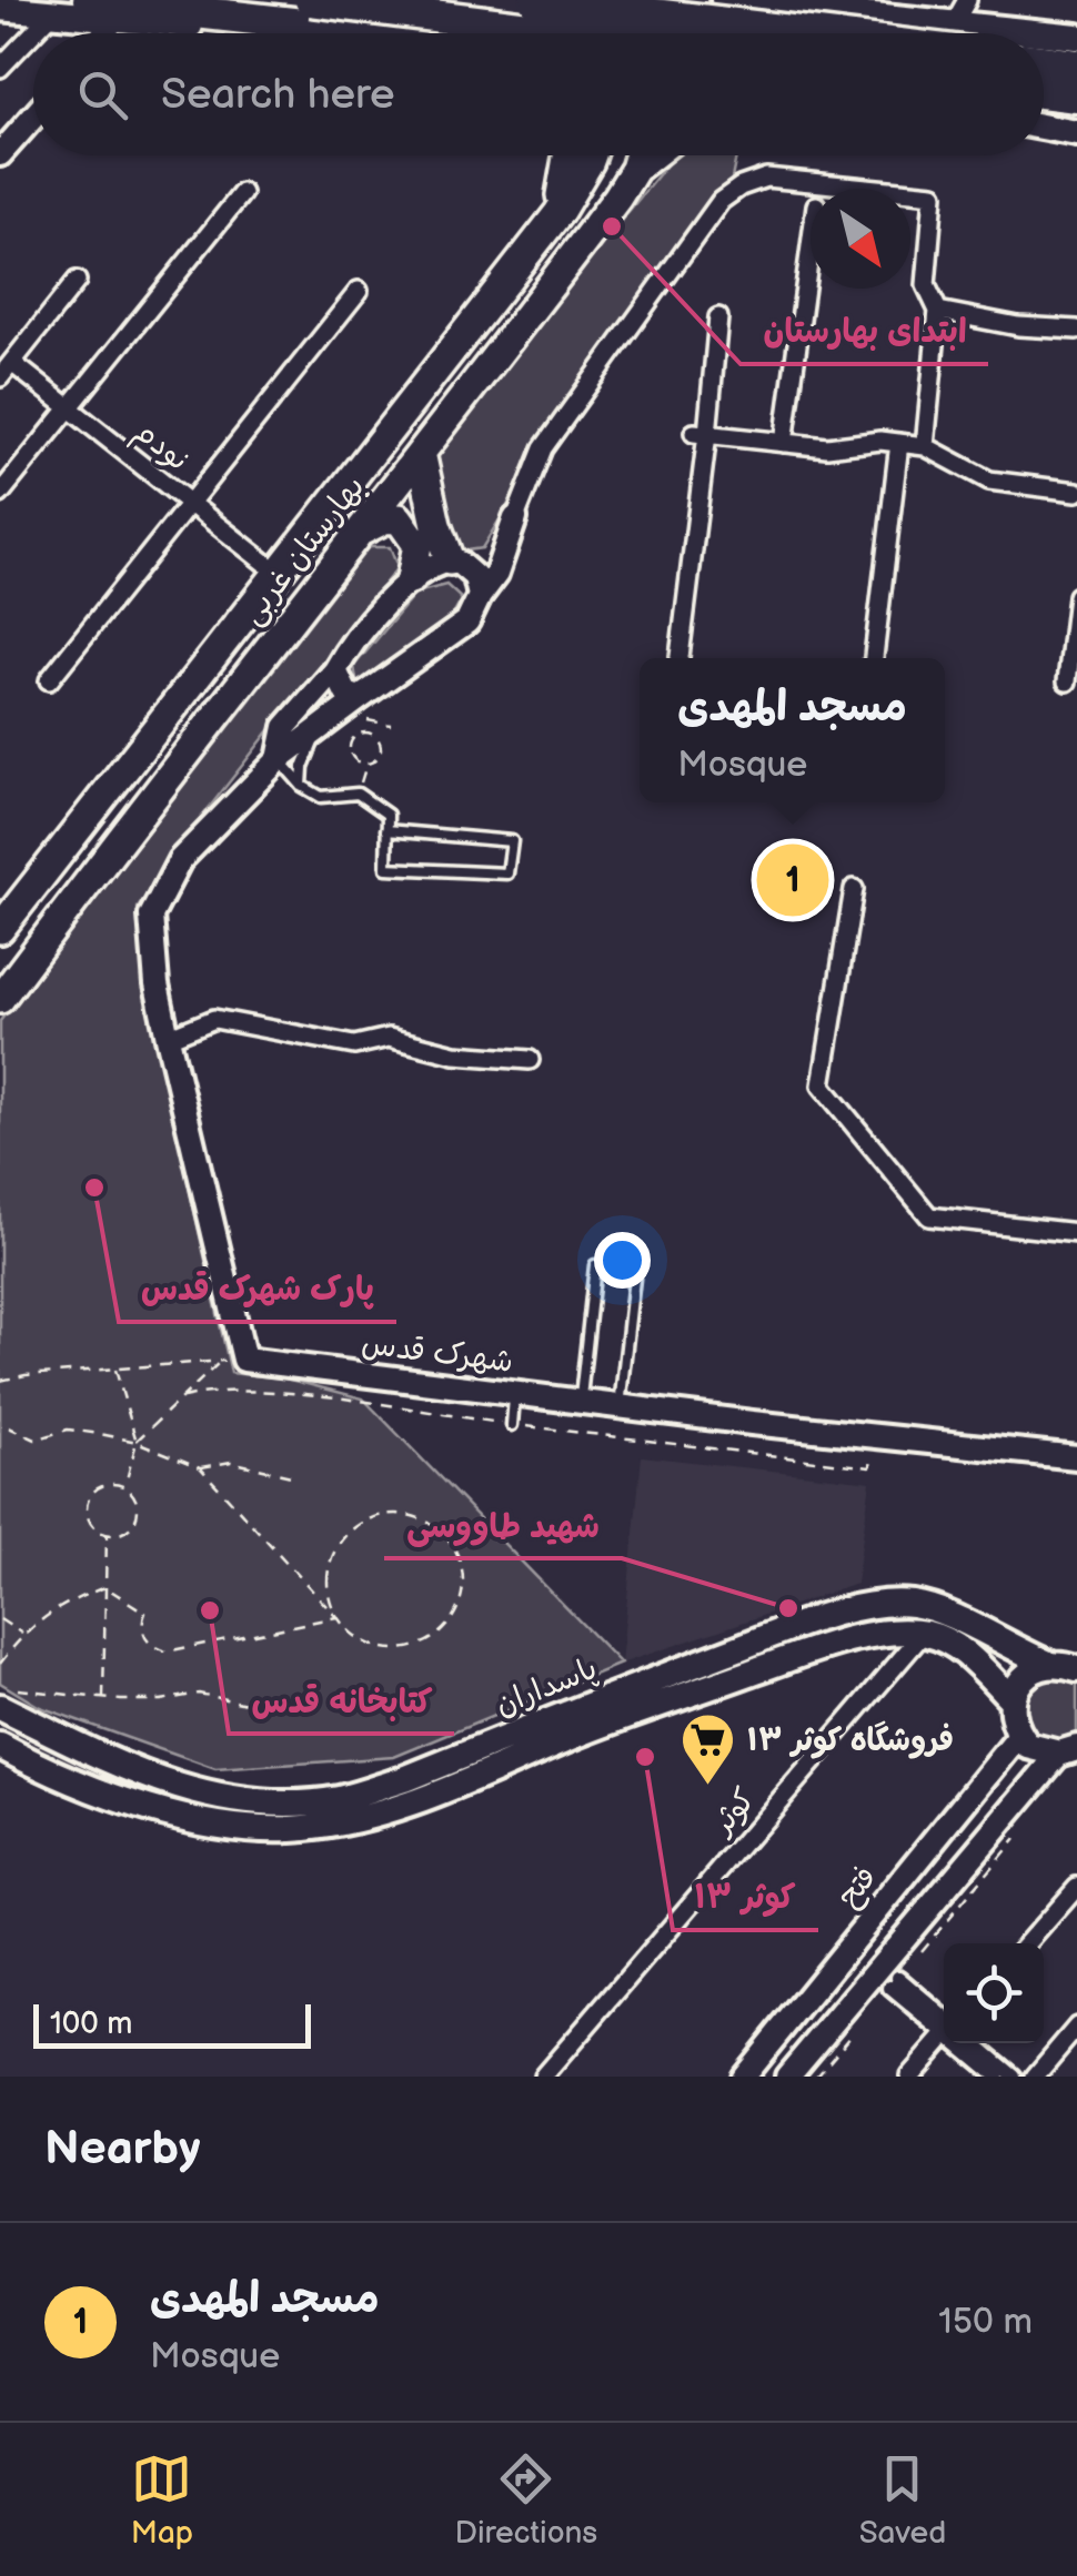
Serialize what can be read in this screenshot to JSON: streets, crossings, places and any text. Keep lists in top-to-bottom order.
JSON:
{
  "streets": {
    "main road": ["بهارستان غربی", "پاسداران"],
    "street": [
      "نودم",
      "شهرک قدس",
      "کوثر",
      "فتح"
    ]
  },
  "crossings": [
    ["نودم", "بهارستان غربی"],
    ["پاسداران", "کوثر"]
  ],
  "places": {
    "other": [
      "ابتدای بهارستان",
      "پارک شهرک قدس",
      "شهید طاووسی",
      "کتابخانه قدس",
      "کوثر ۱۳"
    ],
    "supermarket": ["فروشگاه کوثر ۱۳"]
  },
  "scale_bar": "100 m",
  "north": "bottom right",
  "page": {
    "search": "Search here",
    "popup": ["مسجد المهدی", "Mosque"],
    "pins": "1",
    "scale": "100 m",
    "heading": "Nearby",
    "list": [
      {
        "mark": "1",
        "name": "مسجد المهدی",
        "note": "Mosque",
        "value": "150 m"
      }
    ],
    "nav": ["Map", "Directions", "Saved"]
  }
}
